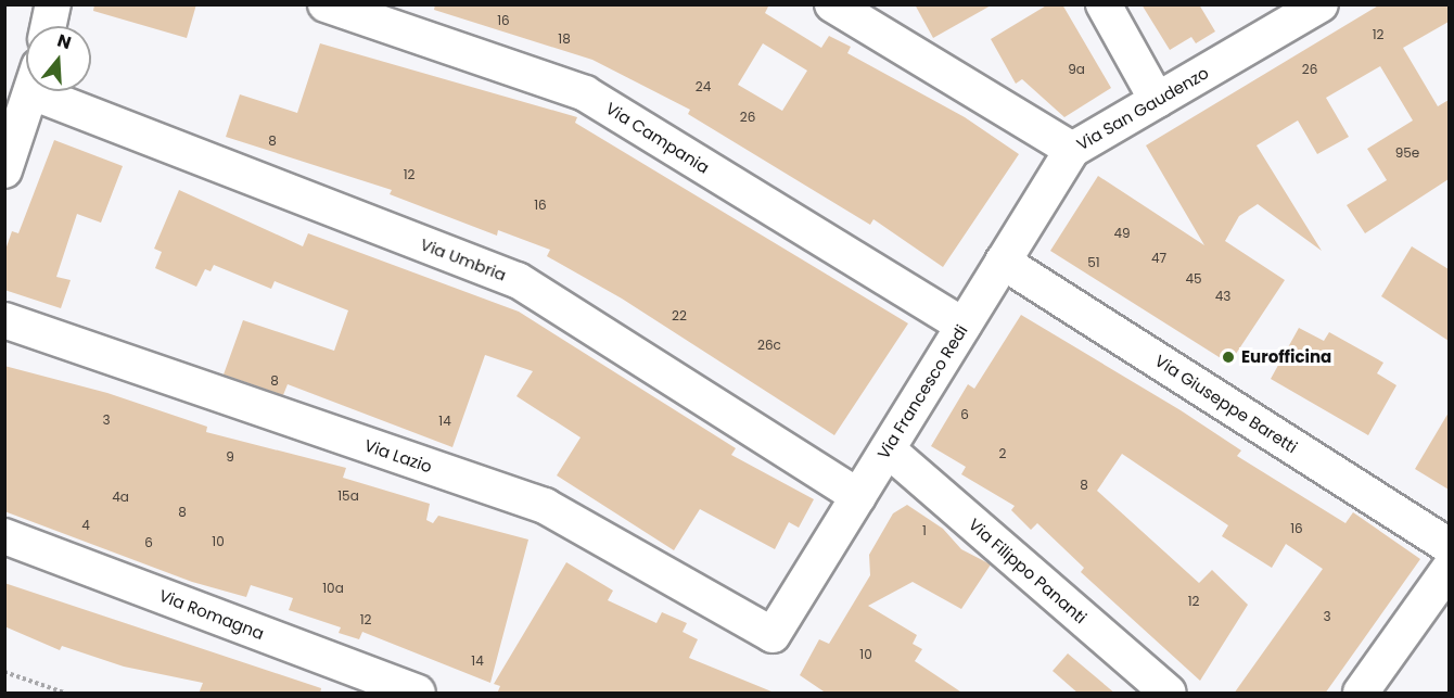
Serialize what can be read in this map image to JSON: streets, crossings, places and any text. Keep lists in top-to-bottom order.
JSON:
{
  "streets": {
    "street": [
      "Via San Gaudenzo",
      "Via Campania",
      "Via Umbria",
      "Via Francesco Redi",
      "Via Giuseppe Baretti",
      "Via Lazio",
      "Via Filippo Pananti",
      "Via Romagna"
    ]
  },
  "crossings": [
    ["Via San Gaudenzo", "Via Francesco Redi"],
    ["Via Campania", "Via Francesco Redi"],
    ["Via Umbria", "Via Francesco Redi"],
    ["Via Francesco Redi", "Via Giuseppe Baretti"],
    ["Via Francesco Redi", "Via Lazio"],
    ["Via Francesco Redi", "Via Filippo Pananti"]
  ],
  "places": ["Eurofficina"],
  "house_numbers": [
    "16",
    "12",
    "18",
    "9a",
    "26",
    "24",
    "26",
    "8",
    "95e",
    "12",
    "16",
    "49",
    "47",
    "51",
    "45",
    "43",
    "22",
    "26c",
    "8",
    "6",
    "3",
    "14",
    "2",
    "9",
    "8",
    "15a",
    "4a",
    "8",
    "4",
    "16",
    "1",
    "10",
    "6",
    "10a",
    "12",
    "3",
    "12",
    "10",
    "14"
  ],
  "north": "top"
}
